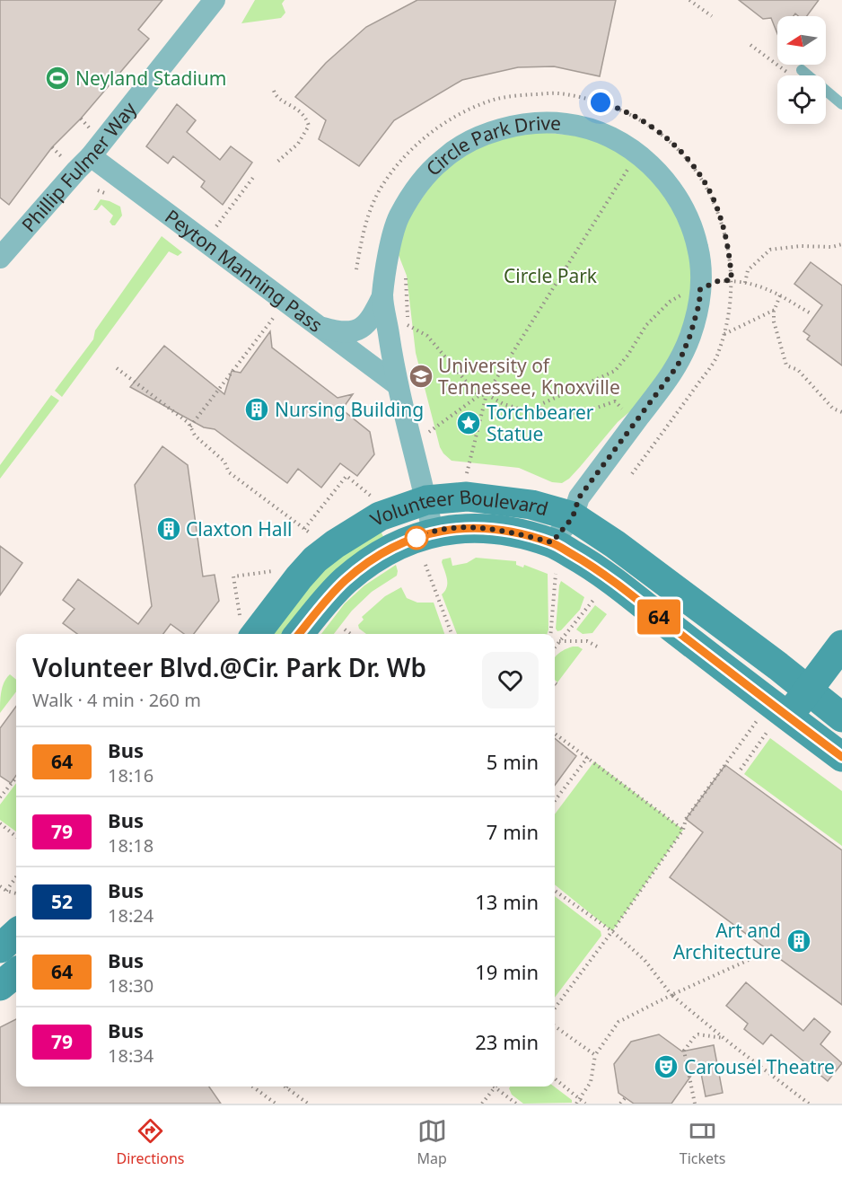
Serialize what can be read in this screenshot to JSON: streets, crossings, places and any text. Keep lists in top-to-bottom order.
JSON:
{
  "streets": {
    "street": [
      "Circle Park Drive",
      "Phillip Fulmer Way",
      "Peyton Manning Pass",
      "Volunteer Boulevard"
    ]
  },
  "crossings": [
    ["Circle Park Drive", "Peyton Manning Pass"],
    ["Circle Park Drive", "Volunteer Boulevard"],
    ["Phillip Fulmer Way", "Peyton Manning Pass"]
  ],
  "parks": ["Circle Park"],
  "places": {
    "sports": ["Neyland Stadium"],
    "school or university": ["University of Tennessee, Knoxville"],
    "building": ["Nursing Building", "Claxton Hall", "Art and Architecture"],
    "place": ["Torchbearer Statue"],
    "theatre": ["Carousel Theatre"]
  },
  "lines": ["bus line 64"],
  "north": "left",
  "page": {
    "on_map": "64",
    "heading": ["Volunteer Blvd.@Cir. Park Dr. Wb", "Walk · 4 min · 260 m"],
    "list": [
      {
        "mark": "64",
        "name": "Bus",
        "note": "18:16",
        "value": "5 min"
      },
      {
        "mark": "79",
        "name": "Bus",
        "note": "18:18",
        "value": "7 min"
      },
      {
        "mark": "52",
        "name": "Bus",
        "note": "18:24",
        "value": "13 min"
      },
      {
        "mark": "64",
        "name": "Bus",
        "note": "18:30",
        "value": "19 min"
      },
      {
        "mark": "79",
        "name": "Bus",
        "note": "18:34",
        "value": "23 min"
      }
    ],
    "tabs": ["Directions", "Map", "Tickets"]
  }
}
